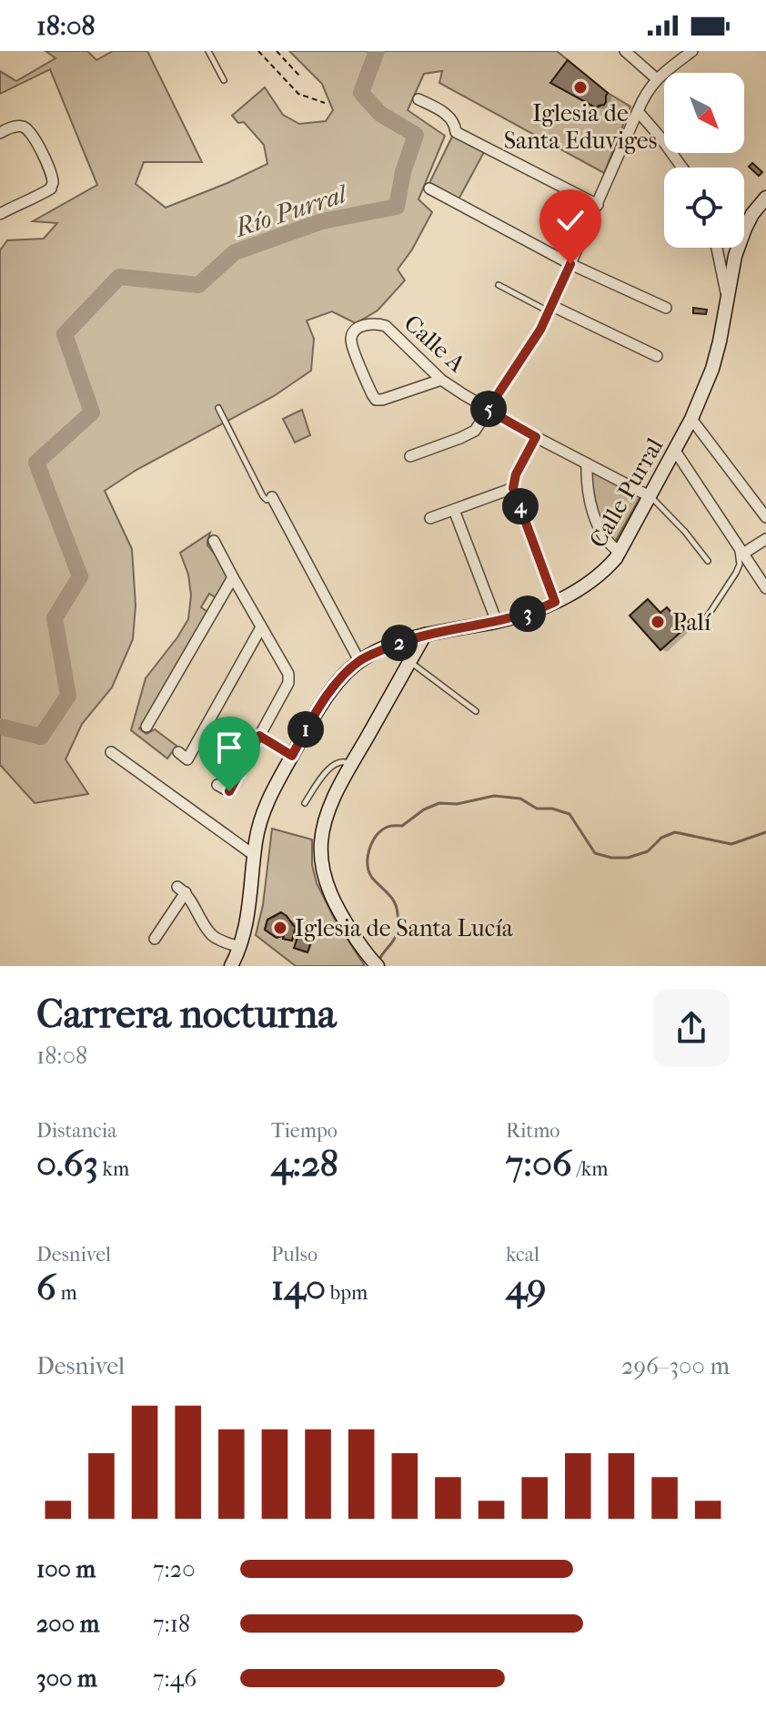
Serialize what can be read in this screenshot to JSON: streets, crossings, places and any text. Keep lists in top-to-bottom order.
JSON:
{
  "streets": {
    "street": ["Calle A", "Calle Purral"]
  },
  "crossings": [
    ["Calle A", "Calle Purral"]
  ],
  "water": ["Río Purral"],
  "places": ["Iglesia de Santa Eduviges", "Palí", "Iglesia de Santa Lucía"],
  "north": "bottom right",
  "page": {
    "status": "18:08",
    "pins": [
      "5",
      "4",
      "3",
      "2",
      "1"
    ],
    "heading": ["Carrera nocturna", "18:08"],
    "stats": [
      ["Distancia", "0.63 km"],
      ["Tiempo", "4:28"],
      ["Ritmo", "7:06 /km"],
      ["Desnivel", "6 m"],
      ["Pulso", "140 bpm"],
      ["kcal", "49"]
    ],
    "chart": ["Desnivel", "296–300 m"],
    "list": [
      {
        "name": "100 m",
        "note": "7:20"
      },
      {
        "name": "200 m",
        "note": "7:18"
      },
      {
        "name": "300 m",
        "note": "7:46"
      }
    ]
  }
}
